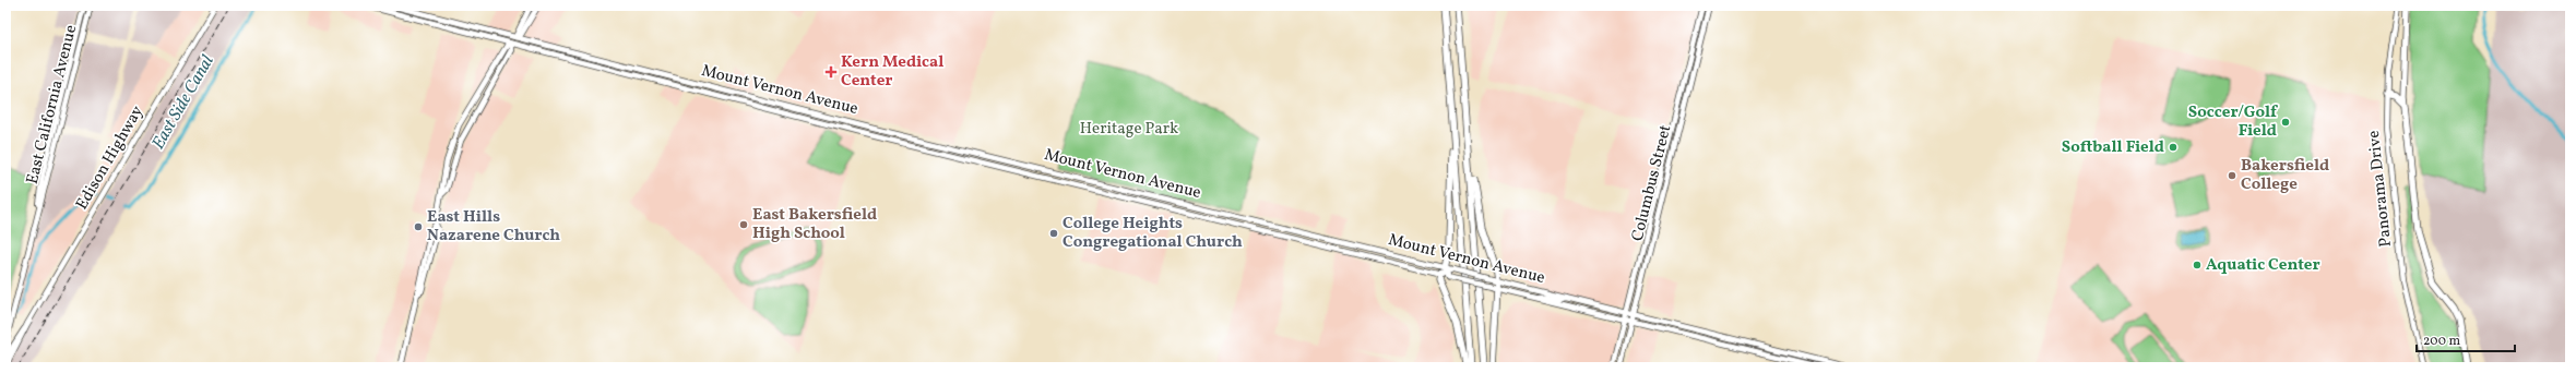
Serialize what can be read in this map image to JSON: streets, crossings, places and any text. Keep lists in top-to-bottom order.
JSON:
{
  "streets": {
    "main road": [
      "Mount Vernon Avenue",
      "East California Avenue",
      "Edison Highway",
      "Columbus Street",
      "Panorama Drive"
    ]
  },
  "crossings": [
    ["Mount Vernon Avenue", "Columbus Street"]
  ],
  "water": ["East Side Canal"],
  "parks": ["Heritage Park"],
  "places": {
    "health": ["Kern Medical Center"],
    "other": [
      "Soccer/Golf Field",
      "Softball Field",
      "Bakersfield College",
      "East Bakersfield High School",
      "East Hills Nazarene Church",
      "College Heights Congregational Church",
      "Aquatic Center"
    ]
  },
  "scale_bar": "200 m"
}
